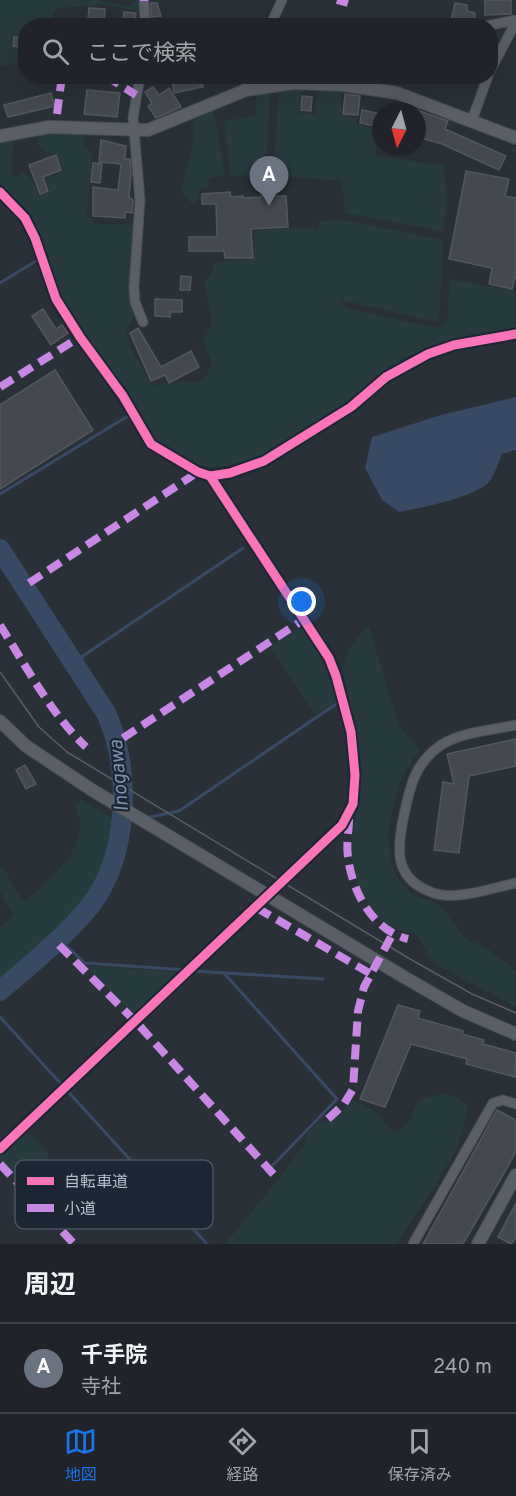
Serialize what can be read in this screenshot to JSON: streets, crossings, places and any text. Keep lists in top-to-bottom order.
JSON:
{
  "water": ["Inogawa"],
  "legend": ["自転車道", "小道"],
  "north": "bottom",
  "page": {
    "search": "ここで検索",
    "pins": "A",
    "heading": "周辺",
    "list": [
      {
        "mark": "A",
        "name": "千手院",
        "note": "寺社",
        "value": "240 m"
      }
    ],
    "nav": ["地図", "経路", "保存済み"]
  }
}
